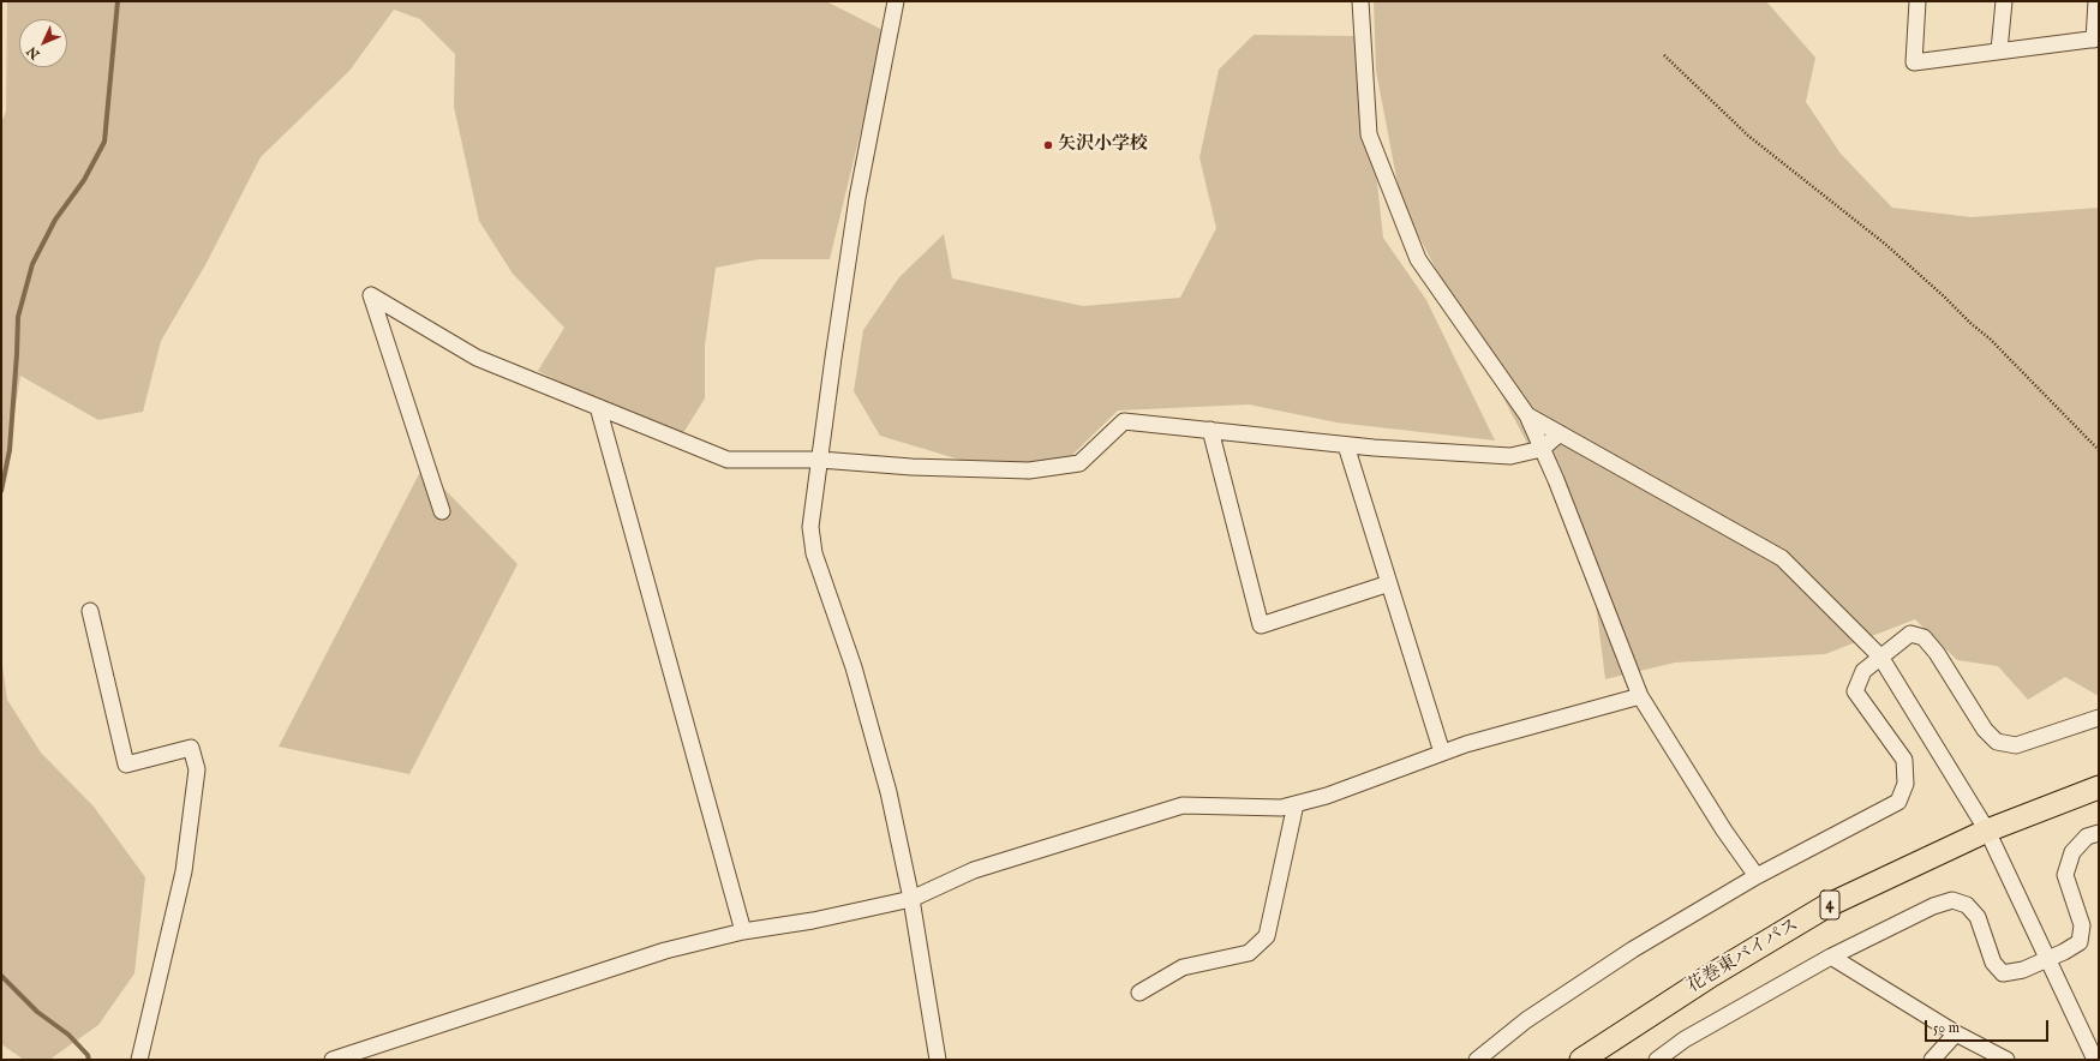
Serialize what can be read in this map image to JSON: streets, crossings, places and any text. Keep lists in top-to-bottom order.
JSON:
{
  "streets": {
    "highway": ["4", "花巻東バイパス"]
  },
  "places": ["矢沢小学校"],
  "scale_bar": "50 m",
  "north": "bottom left"
}
